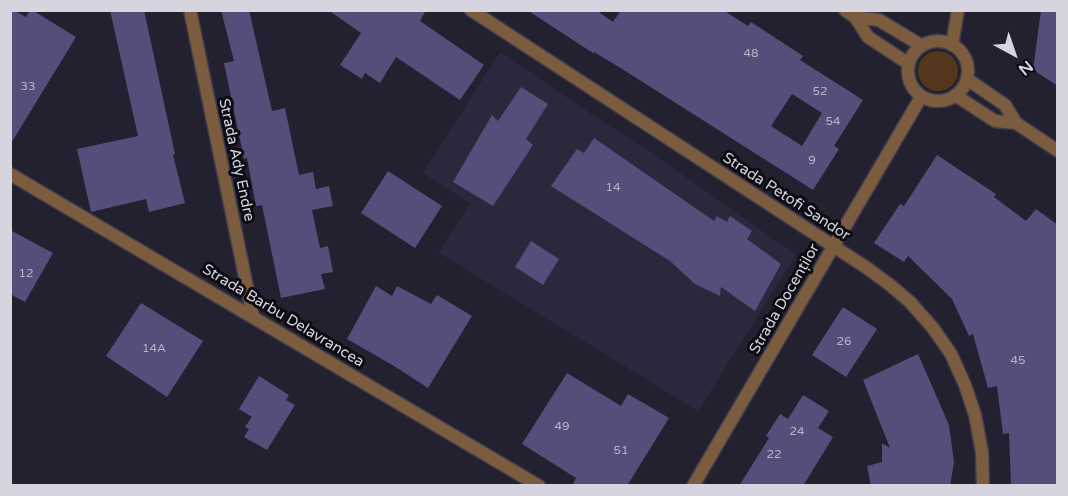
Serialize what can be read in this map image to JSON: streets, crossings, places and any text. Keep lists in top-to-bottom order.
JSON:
{
  "streets": {
    "street": [
      "Strada Ady Endre",
      "Strada Petofi Sandor",
      "Strada Docenților",
      "Strada Barbu Delavrancea"
    ]
  },
  "crossings": [
    ["Strada Ady Endre", "Strada Barbu Delavrancea"],
    ["Strada Petofi Sandor", "Strada Docenților"]
  ],
  "house_numbers": [
    "48",
    "33",
    "52",
    "54",
    "9",
    "14",
    "12",
    "26",
    "14A",
    "45",
    "49",
    "24",
    "51",
    "22"
  ],
  "north": "bottom right"
}
